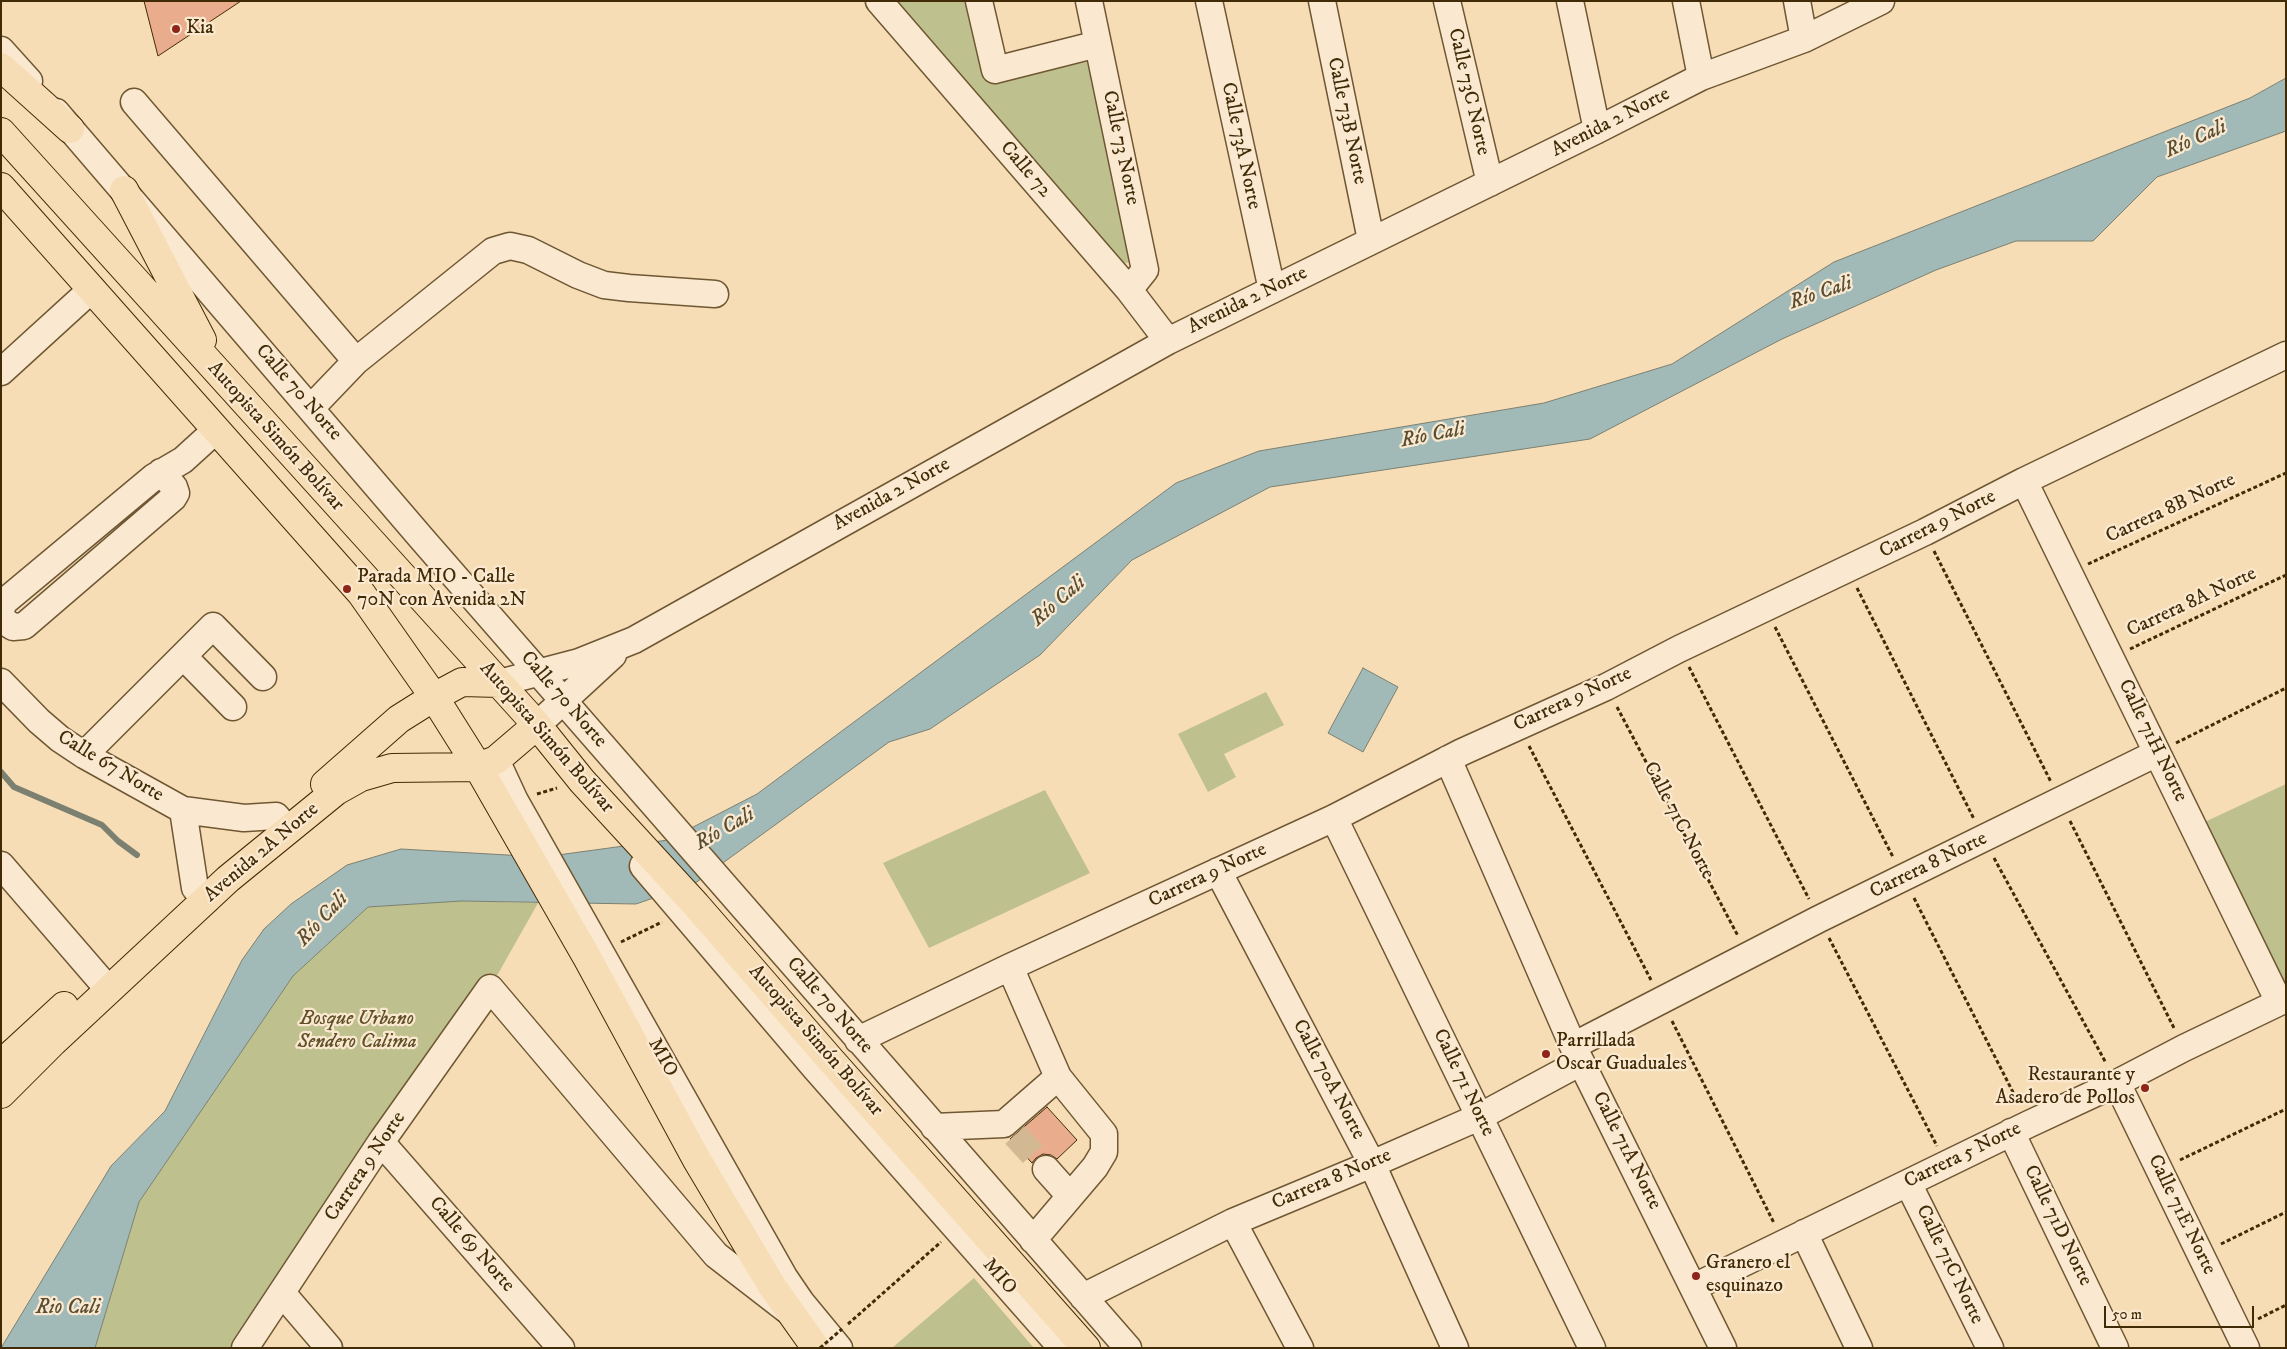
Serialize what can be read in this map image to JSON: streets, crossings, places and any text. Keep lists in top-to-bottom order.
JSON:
{
  "streets": {
    "main road": ["Autopista Simón Bolívar", "Avenida 2A Norte"],
    "street": [
      "Calle 73C Norte",
      "Calle 73B Norte",
      "Avenida 2 Norte",
      "Calle 73A Norte",
      "Calle 73 Norte",
      "Calle 72",
      "Calle 70 Norte",
      "Carrera 9 Norte",
      "Calle 71H Norte",
      "Calle 67 Norte",
      "Calle 71C Norte",
      "Carrera 8 Norte",
      "MIO",
      "Calle 70A Norte",
      "Calle 71 Norte",
      "Calle 71A Norte",
      "Carrera 5 Norte",
      "Calle 71E Norte",
      "Calle 71D Norte",
      "Calle 69 Norte"
    ],
    "path": ["Carrera 8B Norte", "Carrera 8A Norte"]
  },
  "crossings": [
    ["Calle 73C Norte", "Avenida 2 Norte"],
    ["Calle 73B Norte", "Avenida 2 Norte"],
    ["Avenida 2 Norte", "Calle 73A Norte"],
    ["Avenida 2 Norte", "Calle 72"],
    ["Avenida 2 Norte", "Calle 70 Norte"],
    ["Avenida 2 Norte", "Avenida 2A Norte"],
    ["Calle 73 Norte", "Calle 72"],
    ["Calle 70 Norte", "Carrera 9 Norte"],
    ["Calle 70 Norte", "Avenida 2A Norte"],
    ["Calle 70 Norte", "Carrera 8 Norte"],
    ["Autopista Simón Bolívar", "Carrera 9 Norte"],
    ["Autopista Simón Bolívar", "Avenida 2A Norte"],
    ["Autopista Simón Bolívar", "MIO"],
    ["Carrera 8B Norte", "Calle 71H Norte"],
    ["Carrera 9 Norte", "Calle 71H Norte"],
    ["Carrera 9 Norte", "Calle 71C Norte"],
    ["Carrera 9 Norte", "Calle 70A Norte"],
    ["Carrera 9 Norte", "Calle 71 Norte"],
    ["Carrera 9 Norte", "Calle 71A Norte"],
    ["Carrera 9 Norte", "Calle 69 Norte"],
    ["Carrera 8A Norte", "Calle 71H Norte"],
    ["Calle 71H Norte", "Carrera 8 Norte"],
    ["Calle 71H Norte", "Carrera 5 Norte"],
    ["Calle 67 Norte", "Avenida 2A Norte"],
    ["Calle 71C Norte", "Carrera 8 Norte"],
    ["Calle 71C Norte", "Carrera 5 Norte"],
    ["Carrera 8 Norte", "Calle 70A Norte"],
    ["Carrera 8 Norte", "Calle 71 Norte"],
    ["Carrera 8 Norte", "Calle 71A Norte"],
    ["Calle 71A Norte", "Carrera 5 Norte"],
    ["Carrera 5 Norte", "Calle 71E Norte"],
    ["Carrera 5 Norte", "Calle 71D Norte"]
  ],
  "water": ["Río Cali", "Rio Cali"],
  "parks": ["Bosque Urbano Sendero Calima"],
  "places": [
    "Kia",
    "Parada MIO - Calle 70N con Avenida 2N",
    "Parrillada Oscar Guaduales",
    "Restaurante y Asadero de Pollos",
    "Granero el esquinazo"
  ],
  "scale_bar": "50 m"
}
